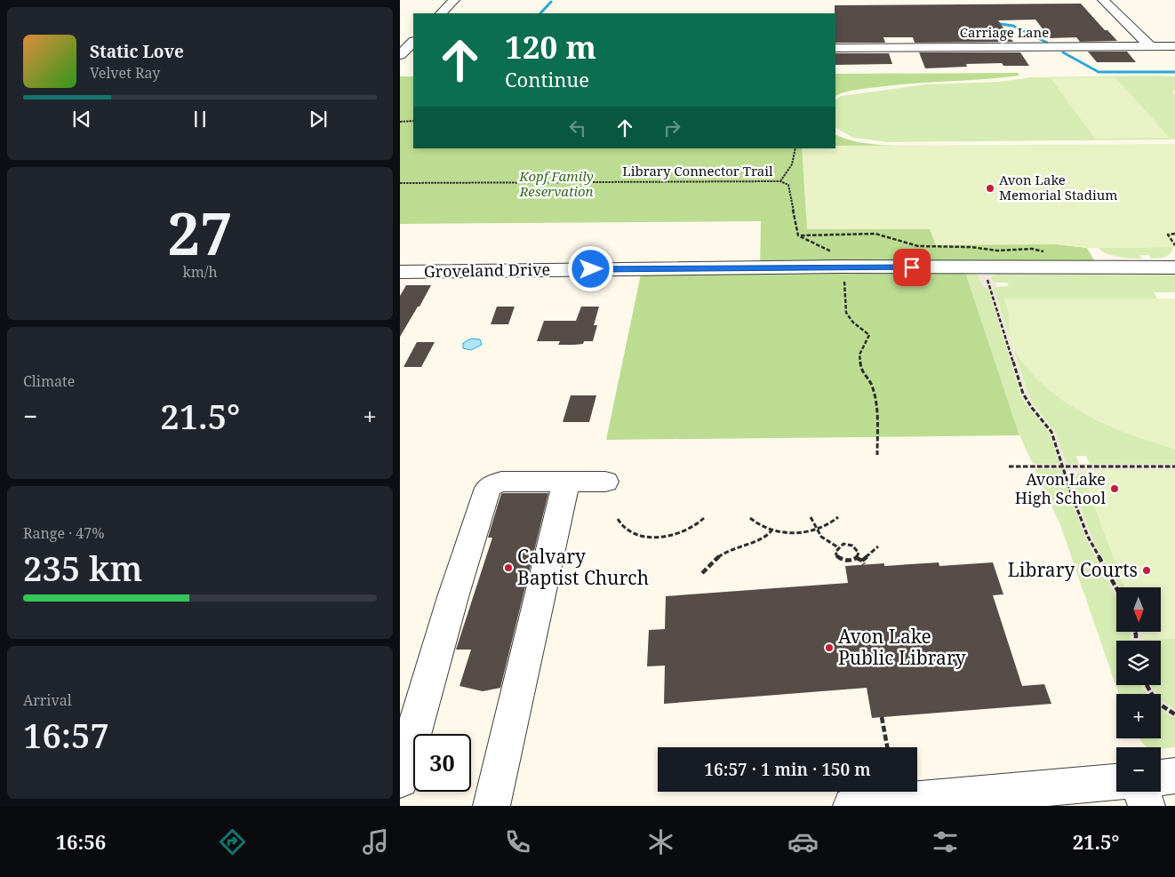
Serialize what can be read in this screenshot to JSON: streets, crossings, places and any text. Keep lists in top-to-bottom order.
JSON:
{
  "streets": {
    "street": ["Carriage Lane", "Groveland Drive"],
    "path": ["Library Connector Trail"]
  },
  "parks": ["Kopf Family Reservation"],
  "places": [
    "Avon Lake Memorial Stadium",
    "Avon Lake High School",
    "Calvary Baptist Church",
    "Library Courts",
    "Avon Lake Public Library"
  ],
  "north": "bottom",
  "page": {
    "turn": ["120 m", "Continue"],
    "song": ["Static Love", "Velvet Ray"],
    "tile": [
      ["27", "km/h"],
      "Climate",
      ["Range · 47%", "235 km"],
      ["Arrival", "16:57"]
    ],
    "heat": ["−", "21.5°", "+"],
    "map_buttons": ["+", "−"],
    "limit": "30",
    "trip": "16:57 · 1 min · 150 m",
    "tabs": ["16:56", "21.5°"]
  }
}
